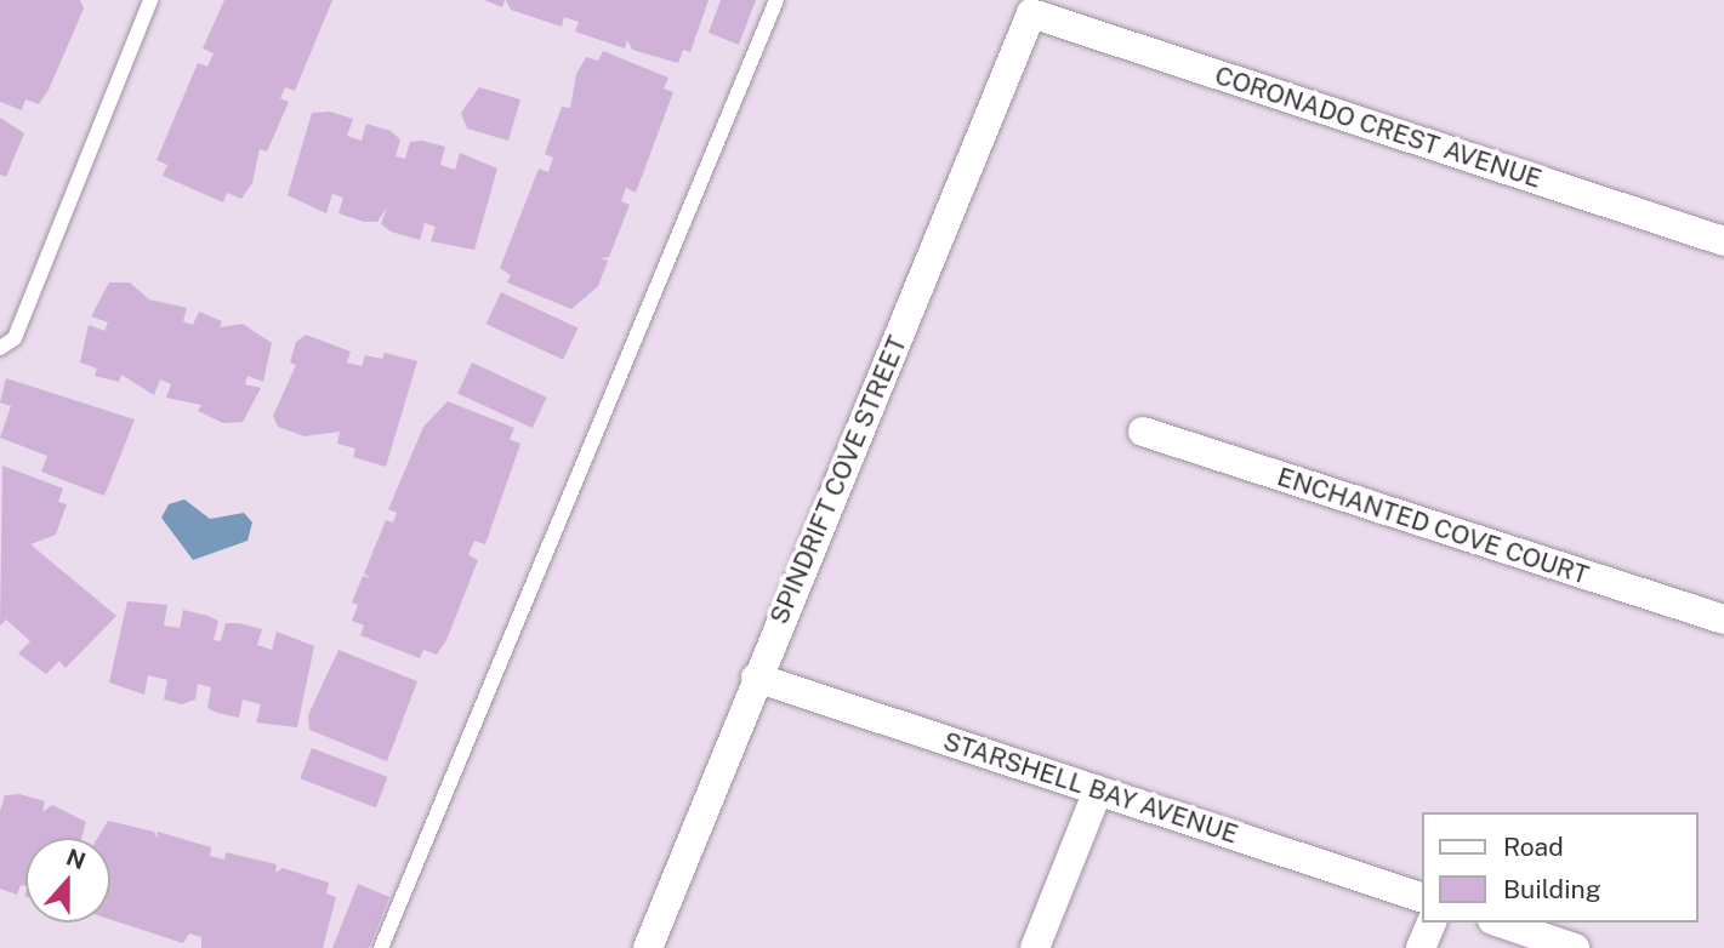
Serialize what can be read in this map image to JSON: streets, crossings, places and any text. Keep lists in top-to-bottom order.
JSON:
{
  "streets": {
    "street": [
      "CORONADO CREST AVENUE",
      "SPINDRIFT COVE STREET",
      "ENCHANTED COVE COURT",
      "STARSHELL BAY AVENUE"
    ]
  },
  "crossings": [
    ["CORONADO CREST AVENUE", "SPINDRIFT COVE STREET"],
    ["SPINDRIFT COVE STREET", "STARSHELL BAY AVENUE"]
  ],
  "legend": ["Road", "Building"],
  "north": "top"
}
